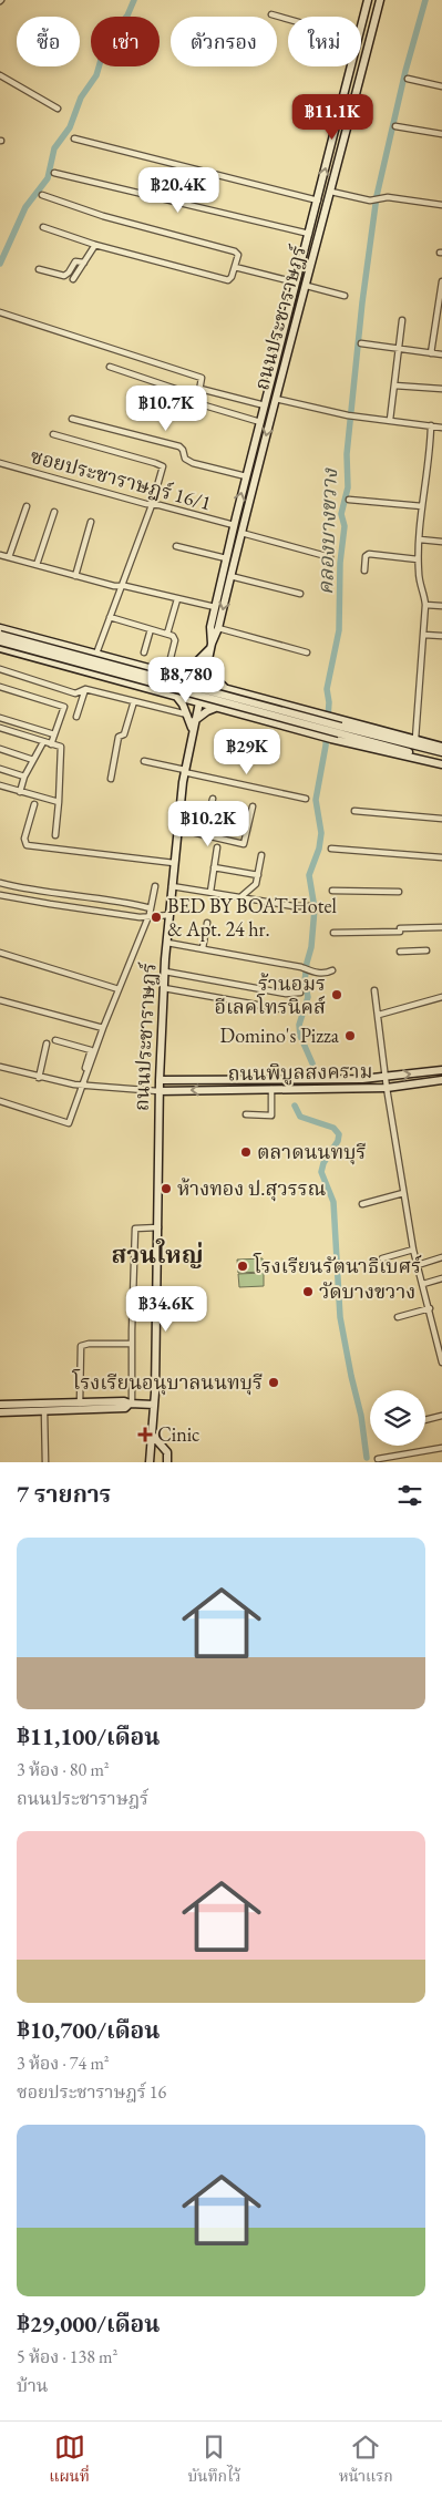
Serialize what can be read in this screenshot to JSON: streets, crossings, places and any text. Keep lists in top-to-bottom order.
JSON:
{
  "streets": {
    "main road": ["ถนนประชาราษฎร์", "ถนนพิบูลสงคราม"],
    "street": ["ซอยประชาราษฎร์ 16/1"]
  },
  "crossings": [
    ["ถนนประชาราษฎร์", "ซอยประชาราษฎร์ 16/1"],
    ["ถนนประชาราษฎร์", "ถนนพิบูลสงคราม"]
  ],
  "districts": ["สวนใหญ่"],
  "water": ["คลองบางขวาง"],
  "places": {
    "other": [
      "BED BY BOAT Hotel & Apt. 24 hr.",
      "ร้านอมร อีเลคโทรนิคส์",
      "Domino's Pizza",
      "ตลาดนนทบุรี",
      "ห้างทอง ป.สุวรรณ",
      "โรงเรียนรัตนาธิเบศร์",
      "วัดบางขวาง",
      "โรงเรียนอนุบาลนนทบุรี"
    ],
    "health": ["Cinic"]
  },
  "page": {
    "chip": [
      "ซื้อ",
      "เช่า",
      "ตัวกรอง",
      "ใหม่"
    ],
    "price": [
      "฿11.1K",
      "฿20.4K",
      "฿10.7K",
      "฿8,780",
      "฿29K",
      "฿10.2K",
      "฿34.6K"
    ],
    "heading": "7 รายการ",
    "list": [
      {
        "name": "฿11,100/เดือน",
        "note": "3 ห้อง · 80 m² · ถนนประชาราษฎร์"
      },
      {
        "name": "฿10,700/เดือน",
        "note": "3 ห้อง · 74 m² · ซอยประชาราษฎร์ 16"
      },
      {
        "name": "฿29,000/เดือน",
        "note": "5 ห้อง · 138 m² · บ้าน"
      }
    ],
    "tabs": ["แผนที่", "บันทึกไว้", "หน้าแรก"]
  }
}
